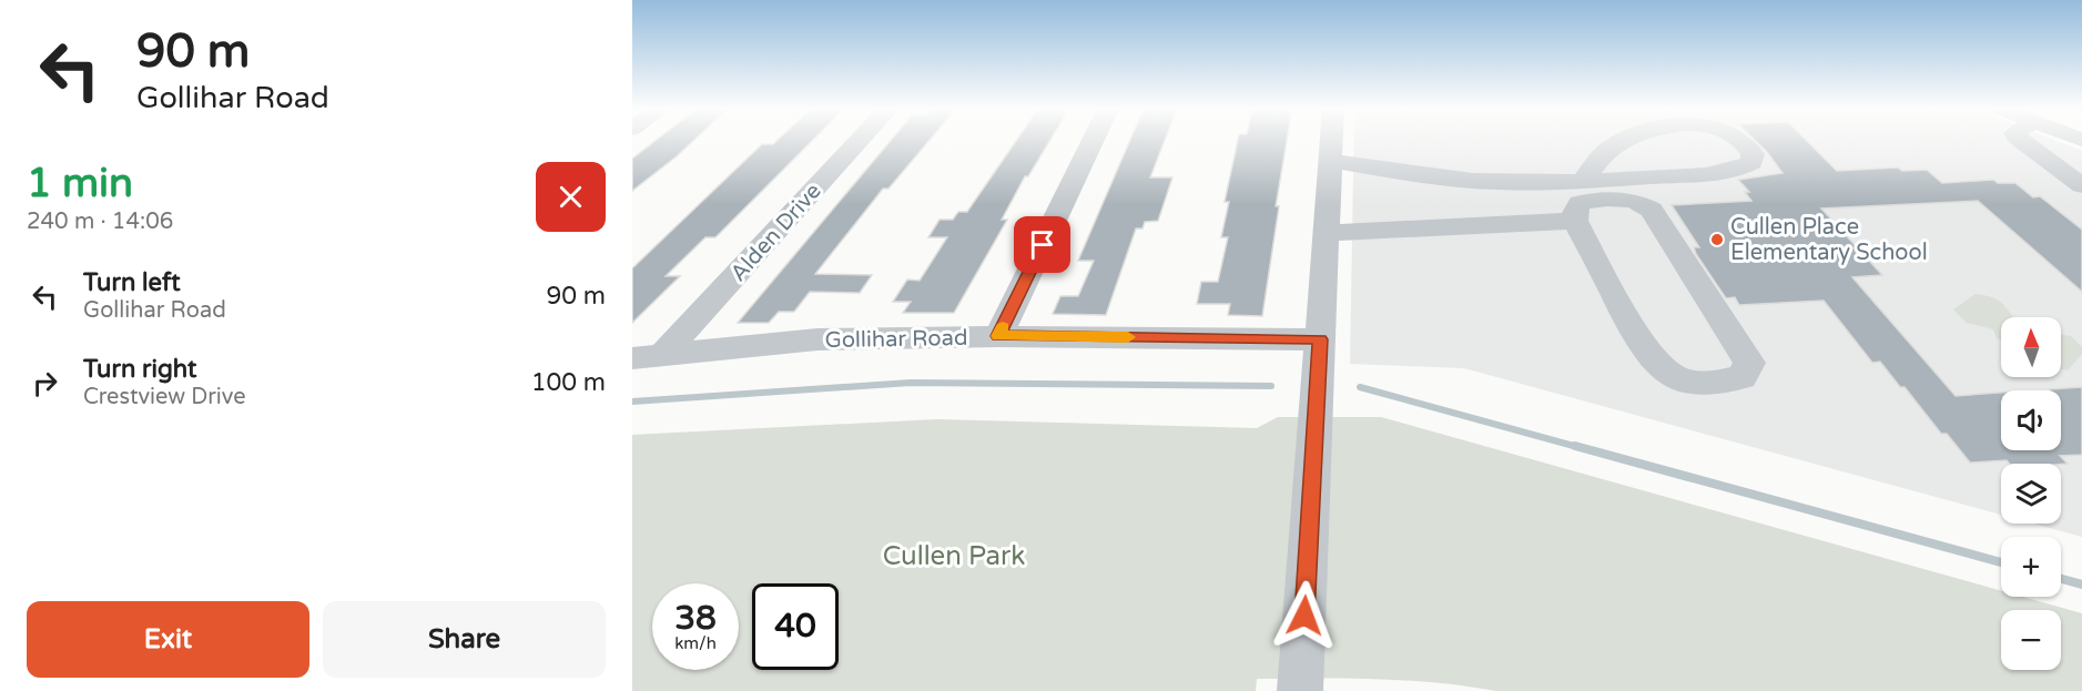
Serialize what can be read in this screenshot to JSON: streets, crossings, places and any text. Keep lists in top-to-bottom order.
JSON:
{
  "streets": {
    "street": ["Alden Drive", "Gollihar Road"]
  },
  "crossings": [
    ["Alden Drive", "Gollihar Road"]
  ],
  "parks": ["Cullen Park"],
  "places": ["Cullen Place Elementary School"],
  "north": "top",
  "page": {
    "turn": ["90 m", "Gollihar Road"],
    "heading": ["1 min", "240 m · 14:06"],
    "list": [
      {
        "name": "Turn left",
        "note": "Gollihar Road",
        "value": "90 m"
      },
      {
        "name": "Turn right",
        "note": "Crestview Drive",
        "value": "100 m"
      }
    ],
    "map_buttons": ["+", "−"],
    "speed": "38 km/h",
    "limit": "40",
    "buttons": ["Exit", "Share"]
  }
}
